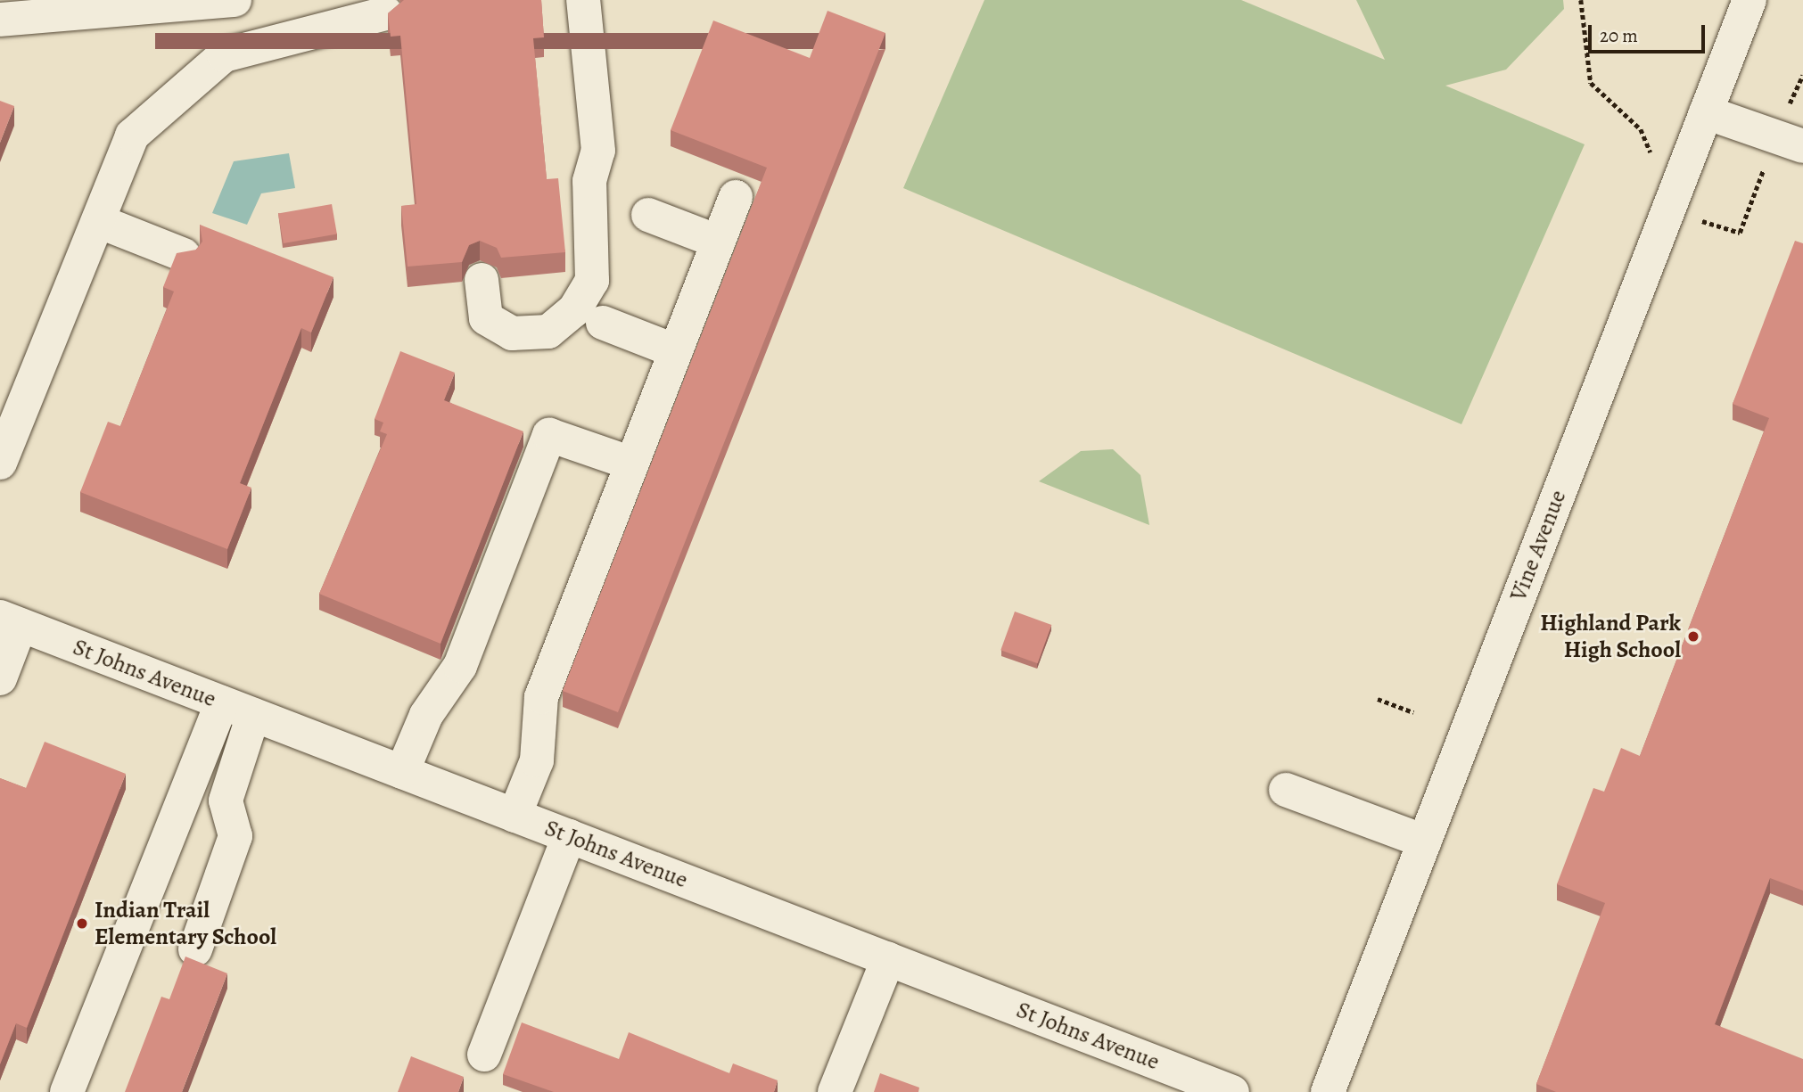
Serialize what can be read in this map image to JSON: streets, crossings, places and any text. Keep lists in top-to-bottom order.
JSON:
{
  "streets": {
    "street": ["Vine Avenue", "St Johns Avenue"]
  },
  "places": ["Highland Park High School", "Indian Trail Elementary School"],
  "scale_bar": "20 m"
}
